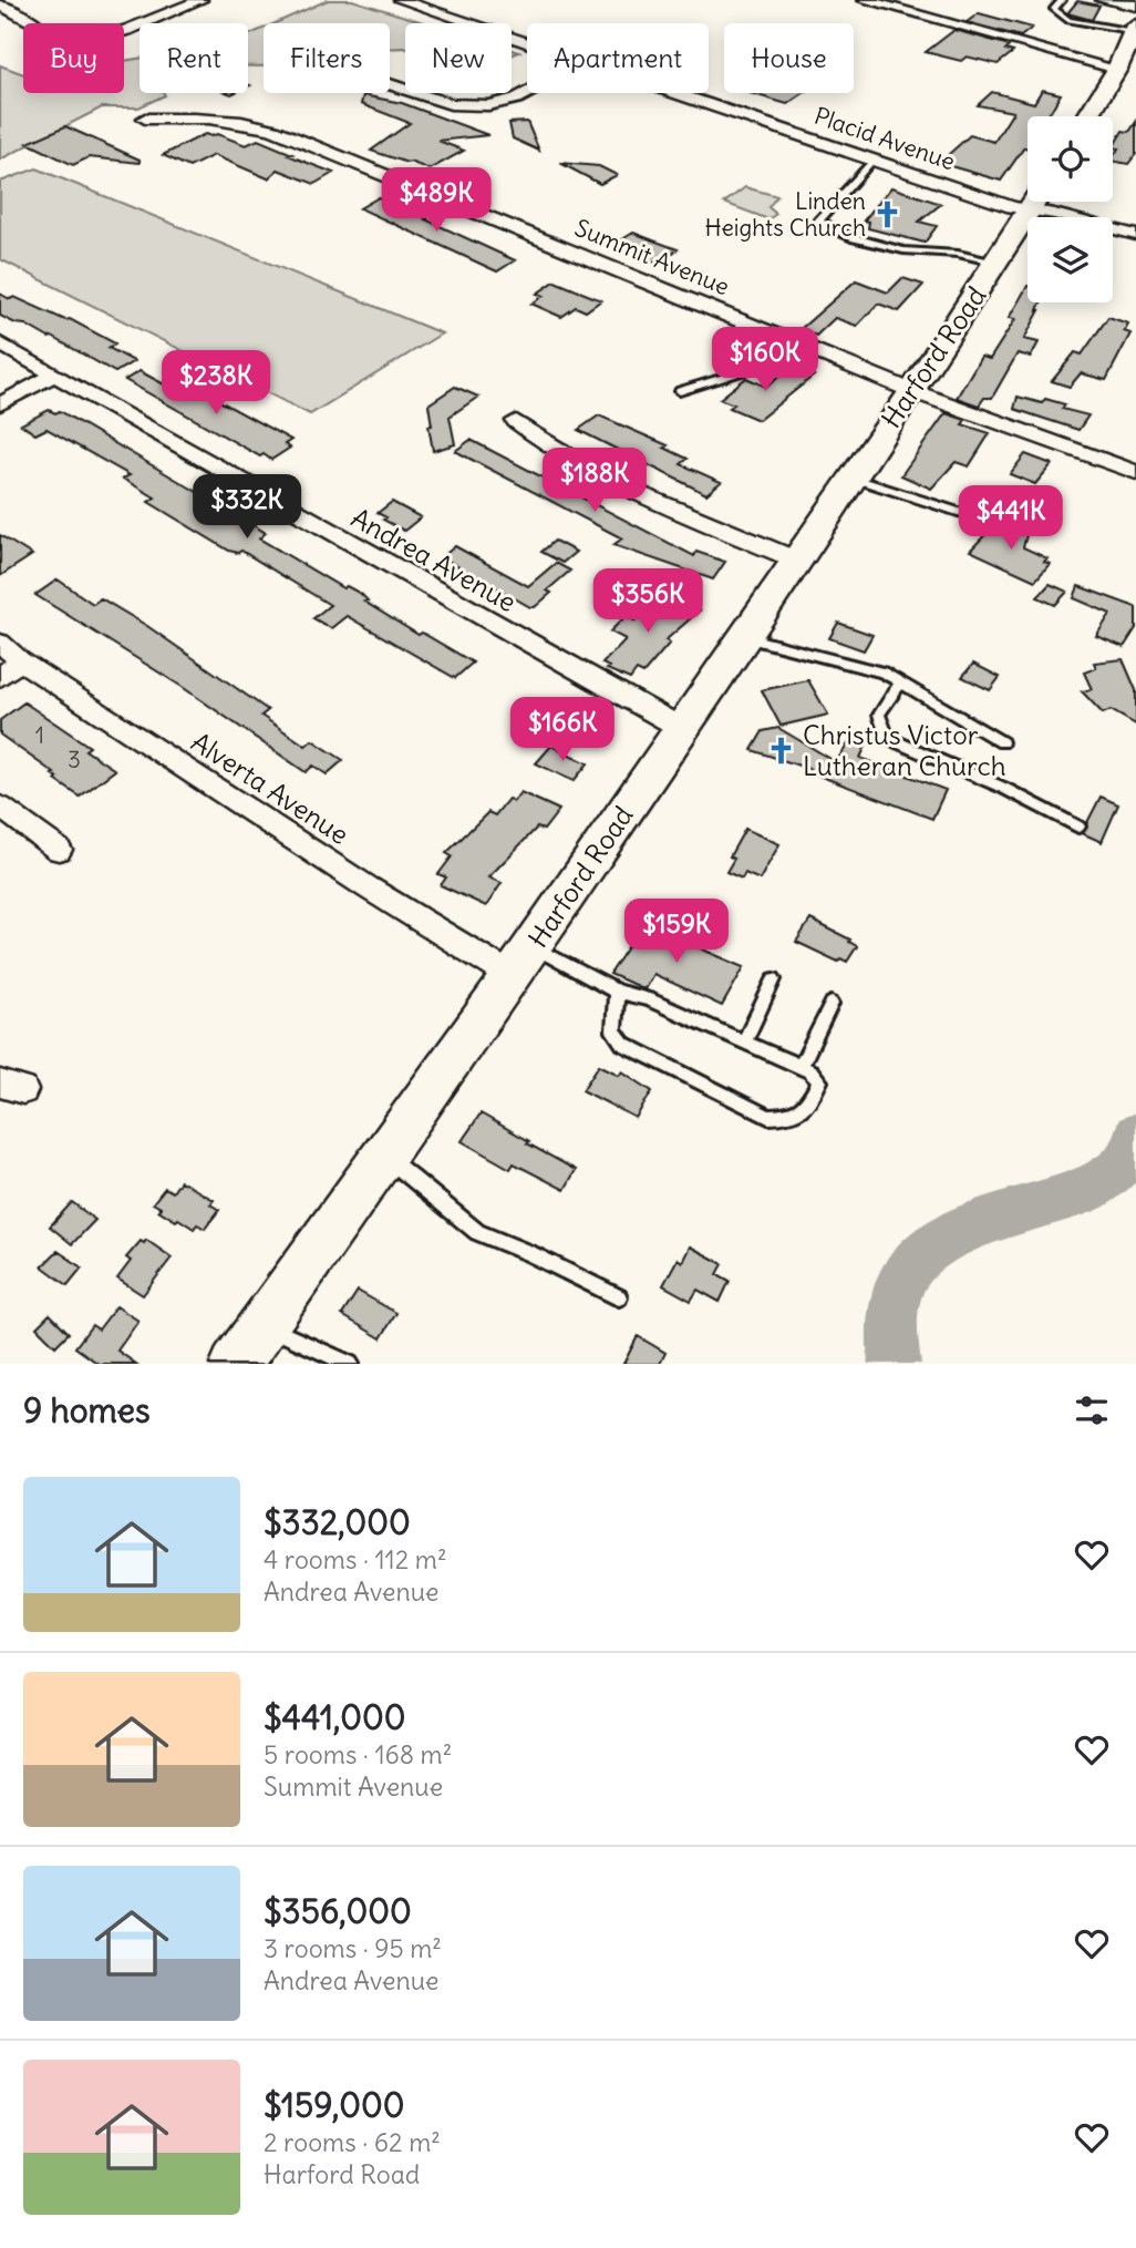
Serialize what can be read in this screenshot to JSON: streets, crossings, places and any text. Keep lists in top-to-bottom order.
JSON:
{
  "streets": {
    "main road": ["Harford Road"],
    "street": [
      "Placid Avenue",
      "Summit Avenue",
      "Andrea Avenue",
      "Alverta Avenue"
    ]
  },
  "crossings": [
    ["Summit Avenue", "Harford Road"],
    ["Harford Road", "Andrea Avenue"],
    ["Harford Road", "Alverta Avenue"]
  ],
  "places": {
    "church": ["Linden Heights Church", "Christus Victor Lutheran Church"]
  },
  "house_numbers": ["1", "3"],
  "page": {
    "chip": [
      "Buy",
      "Rent",
      "Filters",
      "New",
      "Apartment",
      "House"
    ],
    "price": [
      "$489K",
      "$160K",
      "$238K",
      "$188K",
      "$332K",
      "$441K",
      "$356K",
      "$166K",
      "$159K"
    ],
    "heading": "9 homes",
    "list": [
      {
        "name": "$332,000",
        "note": "4 rooms · 112 m² · Andrea Avenue"
      },
      {
        "name": "$441,000",
        "note": "5 rooms · 168 m² · Summit Avenue"
      },
      {
        "name": "$356,000",
        "note": "3 rooms · 95 m² · Andrea Avenue"
      },
      {
        "name": "$159,000",
        "note": "2 rooms · 62 m² · Harford Road"
      }
    ]
  }
}
